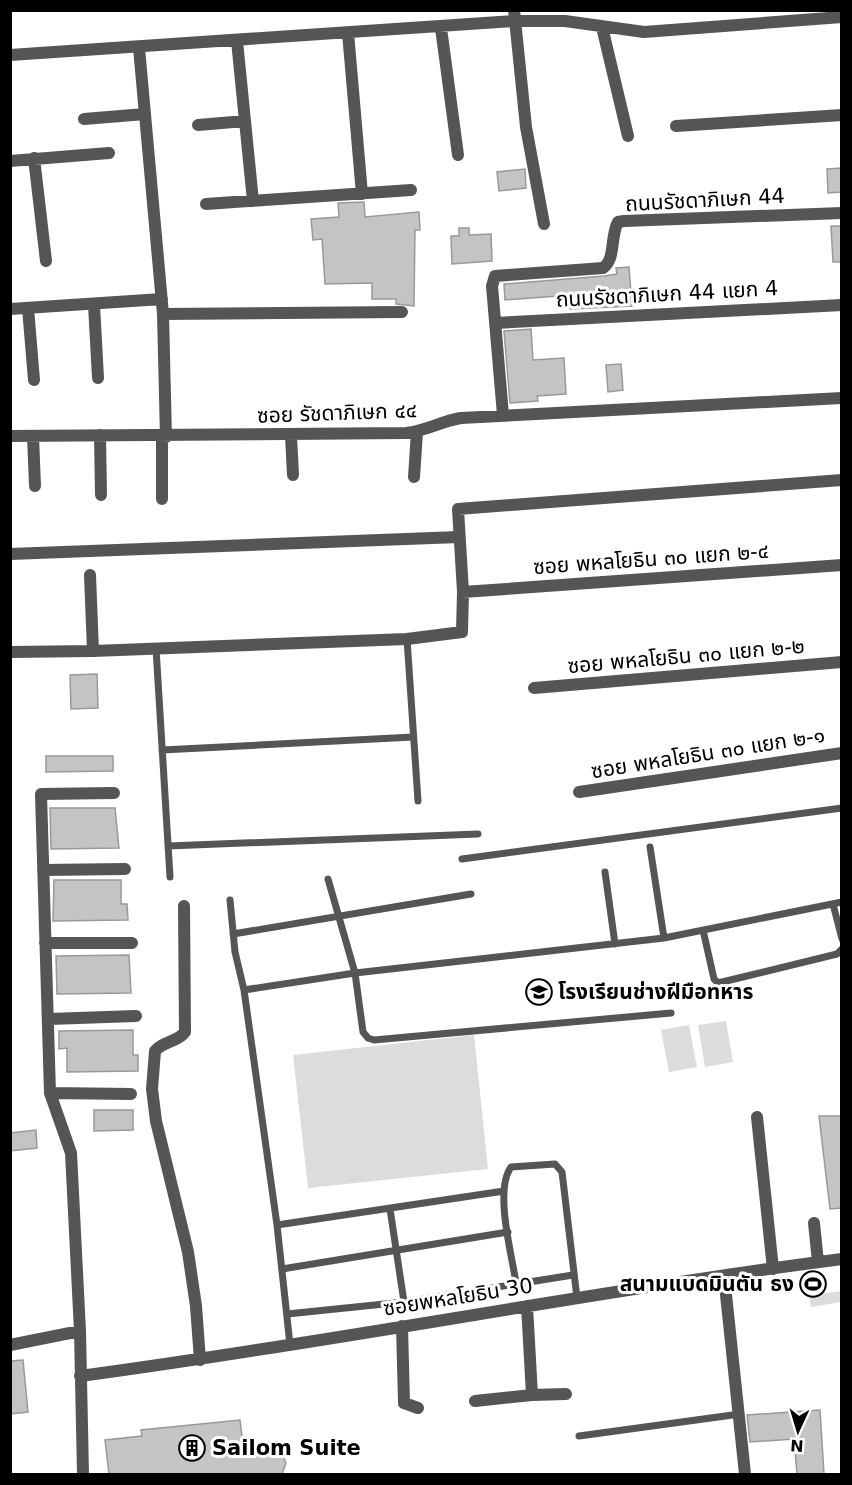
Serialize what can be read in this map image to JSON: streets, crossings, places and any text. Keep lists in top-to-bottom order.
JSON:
{
  "streets": {
    "street": [
      "ถนนรัชดาภิเษก 44",
      "ถนนรัชดาภิเษก 44 แยก 4",
      "ซอย รัชดาภิเษก ๔๔",
      "ซอย พหลโยธิน ๓๐ แยก ๒-๔",
      "ซอย พหลโยธิน ๓๐ แยก ๒-๒",
      "ซอย พหลโยธิน ๓๐ แยก ๒-๑",
      "ซอยพหลโยธิน 30"
    ]
  },
  "crossings": [
    ["ถนนรัชดาภิเษก 44", "ถนนรัชดาภิเษก 44 แยก 4"],
    ["ถนนรัชดาภิเษก 44", "ซอย รัชดาภิเษก ๔๔"]
  ],
  "places": {
    "school or university": ["โรงเรียนช่างฝีมือทหาร"],
    "sports": ["สนามแบดมินตัน ธง"],
    "building": ["Sailom Suite"]
  },
  "north": "bottom"
}
